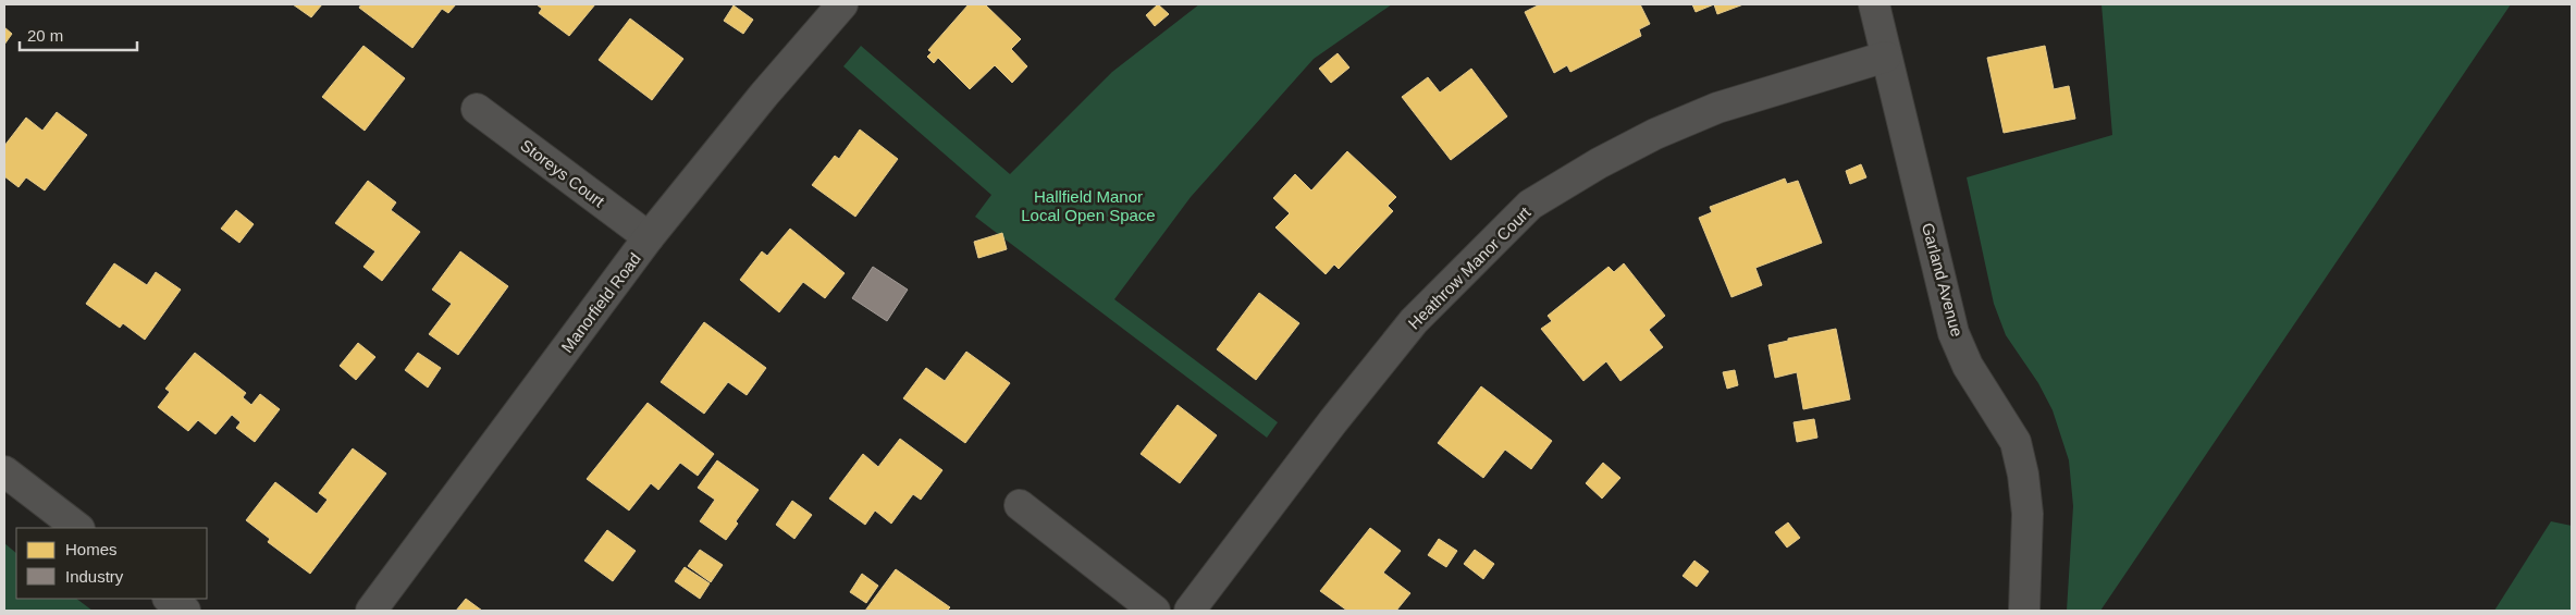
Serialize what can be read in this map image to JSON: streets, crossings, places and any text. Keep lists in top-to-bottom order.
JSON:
{
  "streets": {
    "street": [
      "Storeys Court",
      "Heathrow Manor Court",
      "Garland Avenue",
      "Manorfield Road"
    ]
  },
  "crossings": [
    ["Storeys Court", "Manorfield Road"],
    ["Heathrow Manor Court", "Garland Avenue"]
  ],
  "parks": ["Hallfield Manor Local Open Space"],
  "legend": ["Homes", "Industry"],
  "scale_bar": "20 m"
}
